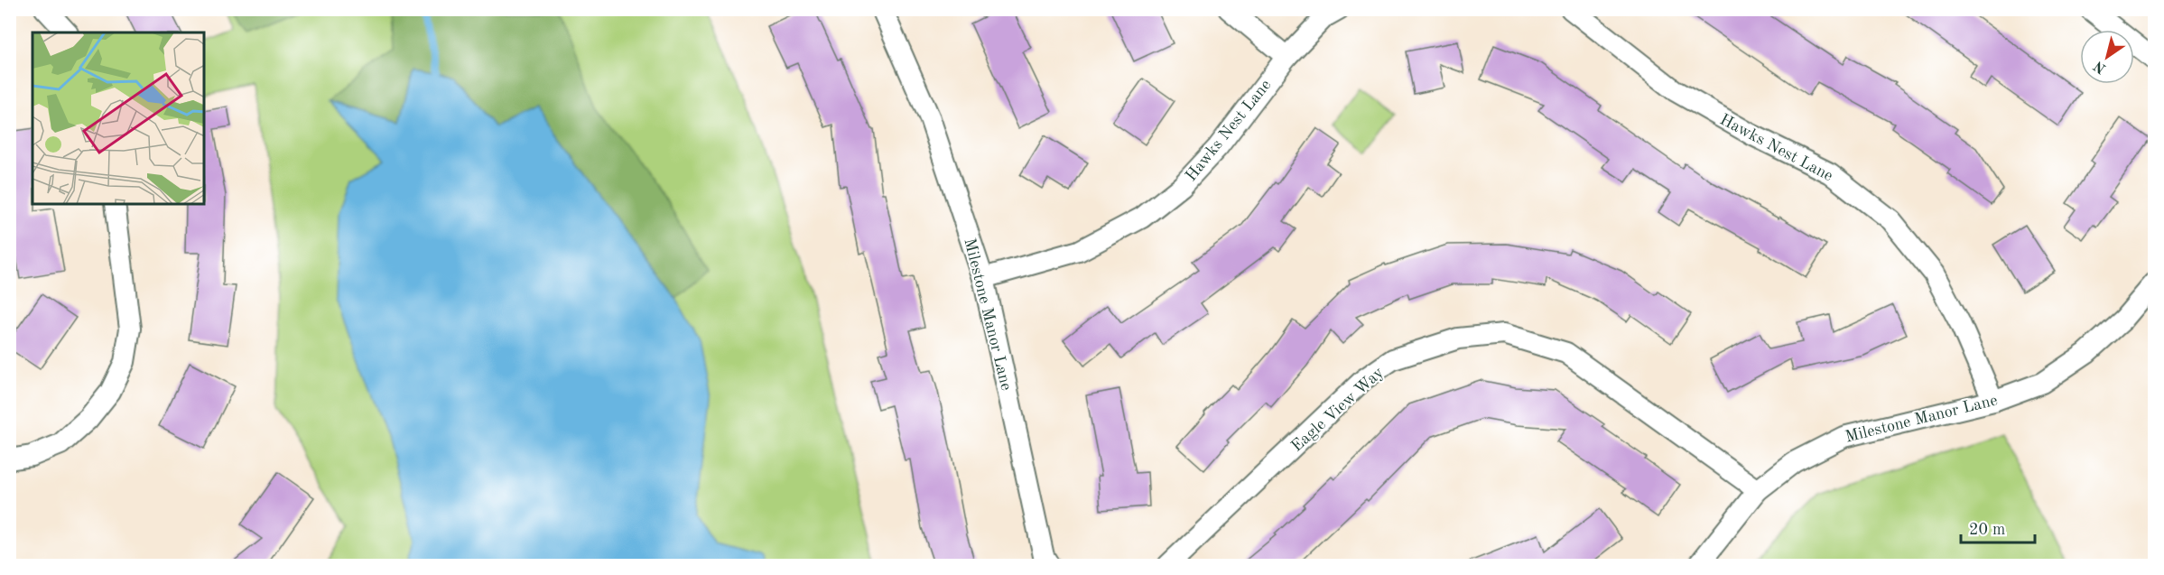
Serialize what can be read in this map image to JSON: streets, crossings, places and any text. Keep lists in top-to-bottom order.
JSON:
{
  "streets": {
    "street": ["Hawks Nest Lane", "Milestone Manor Lane", "Eagle View Way"]
  },
  "crossings": [
    ["Hawks Nest Lane", "Milestone Manor Lane"],
    ["Milestone Manor Lane", "Eagle View Way"]
  ],
  "scale_bar": "20 m",
  "north": "bottom left"
}
